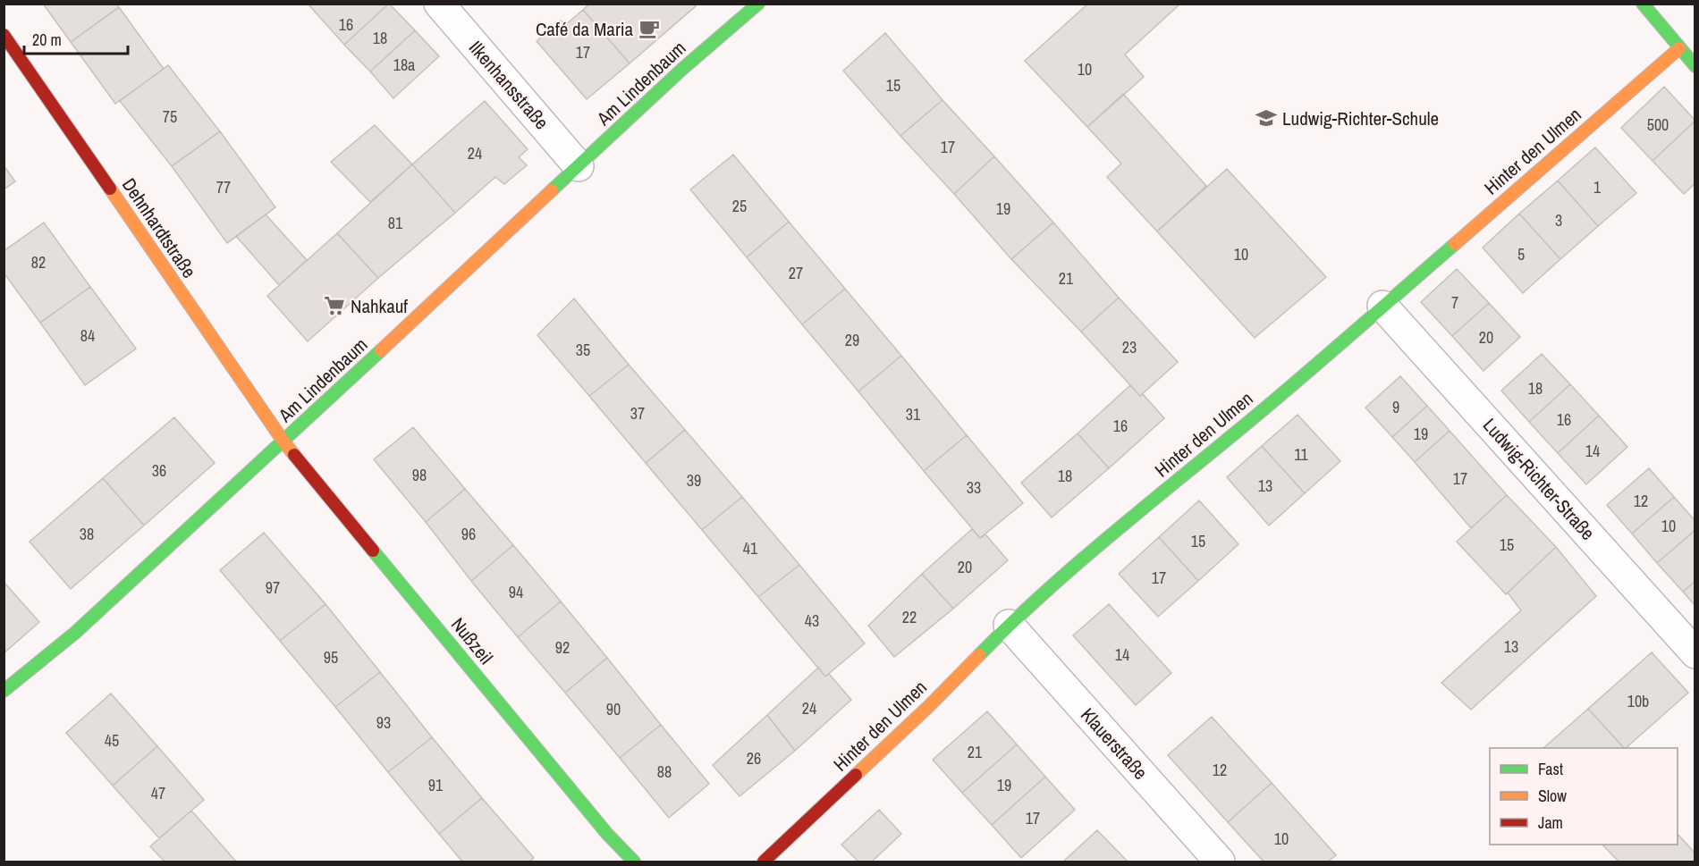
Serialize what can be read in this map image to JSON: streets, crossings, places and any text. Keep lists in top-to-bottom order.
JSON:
{
  "streets": {
    "street": [
      "Am Lindenbaum",
      "Ilkenhansstraße",
      "Hinter den Ulmen",
      "Dehnhardtstraße",
      "Ludwig-Richter-Straße",
      "Nußzeil",
      "Klauerstraße"
    ]
  },
  "crossings": [
    ["Am Lindenbaum", "Ilkenhansstraße"],
    ["Am Lindenbaum", "Dehnhardtstraße"],
    ["Am Lindenbaum", "Nußzeil"],
    ["Hinter den Ulmen", "Ludwig-Richter-Straße"],
    ["Hinter den Ulmen", "Klauerstraße"],
    ["Dehnhardtstraße", "Nußzeil"]
  ],
  "places": {
    "cafe": ["Café da Maria"],
    "school or university": ["Ludwig-Richter-Schule"],
    "supermarket": ["Nahkauf"]
  },
  "house_numbers": [
    "16",
    "18",
    "17",
    "18a",
    "10",
    "15",
    "75",
    "500",
    "17",
    "24",
    "77",
    "1",
    "25",
    "19",
    "3",
    "81",
    "10",
    "5",
    "82",
    "27",
    "21",
    "7",
    "84",
    "20",
    "29",
    "23",
    "35",
    "18",
    "9",
    "37",
    "31",
    "16",
    "16",
    "19",
    "14",
    "11",
    "36",
    "98",
    "18",
    "17",
    "39",
    "13",
    "33",
    "12",
    "10",
    "38",
    "96",
    "15",
    "15",
    "41",
    "20",
    "17",
    "97",
    "94",
    "22",
    "43",
    "13",
    "92",
    "14",
    "95",
    "10b",
    "24",
    "90",
    "93",
    "45",
    "21",
    "26",
    "12",
    "88",
    "91",
    "19",
    "47",
    "17",
    "10"
  ],
  "legend": ["Fast", "Slow", "Jam"],
  "scale_bar": "20 m"
}
